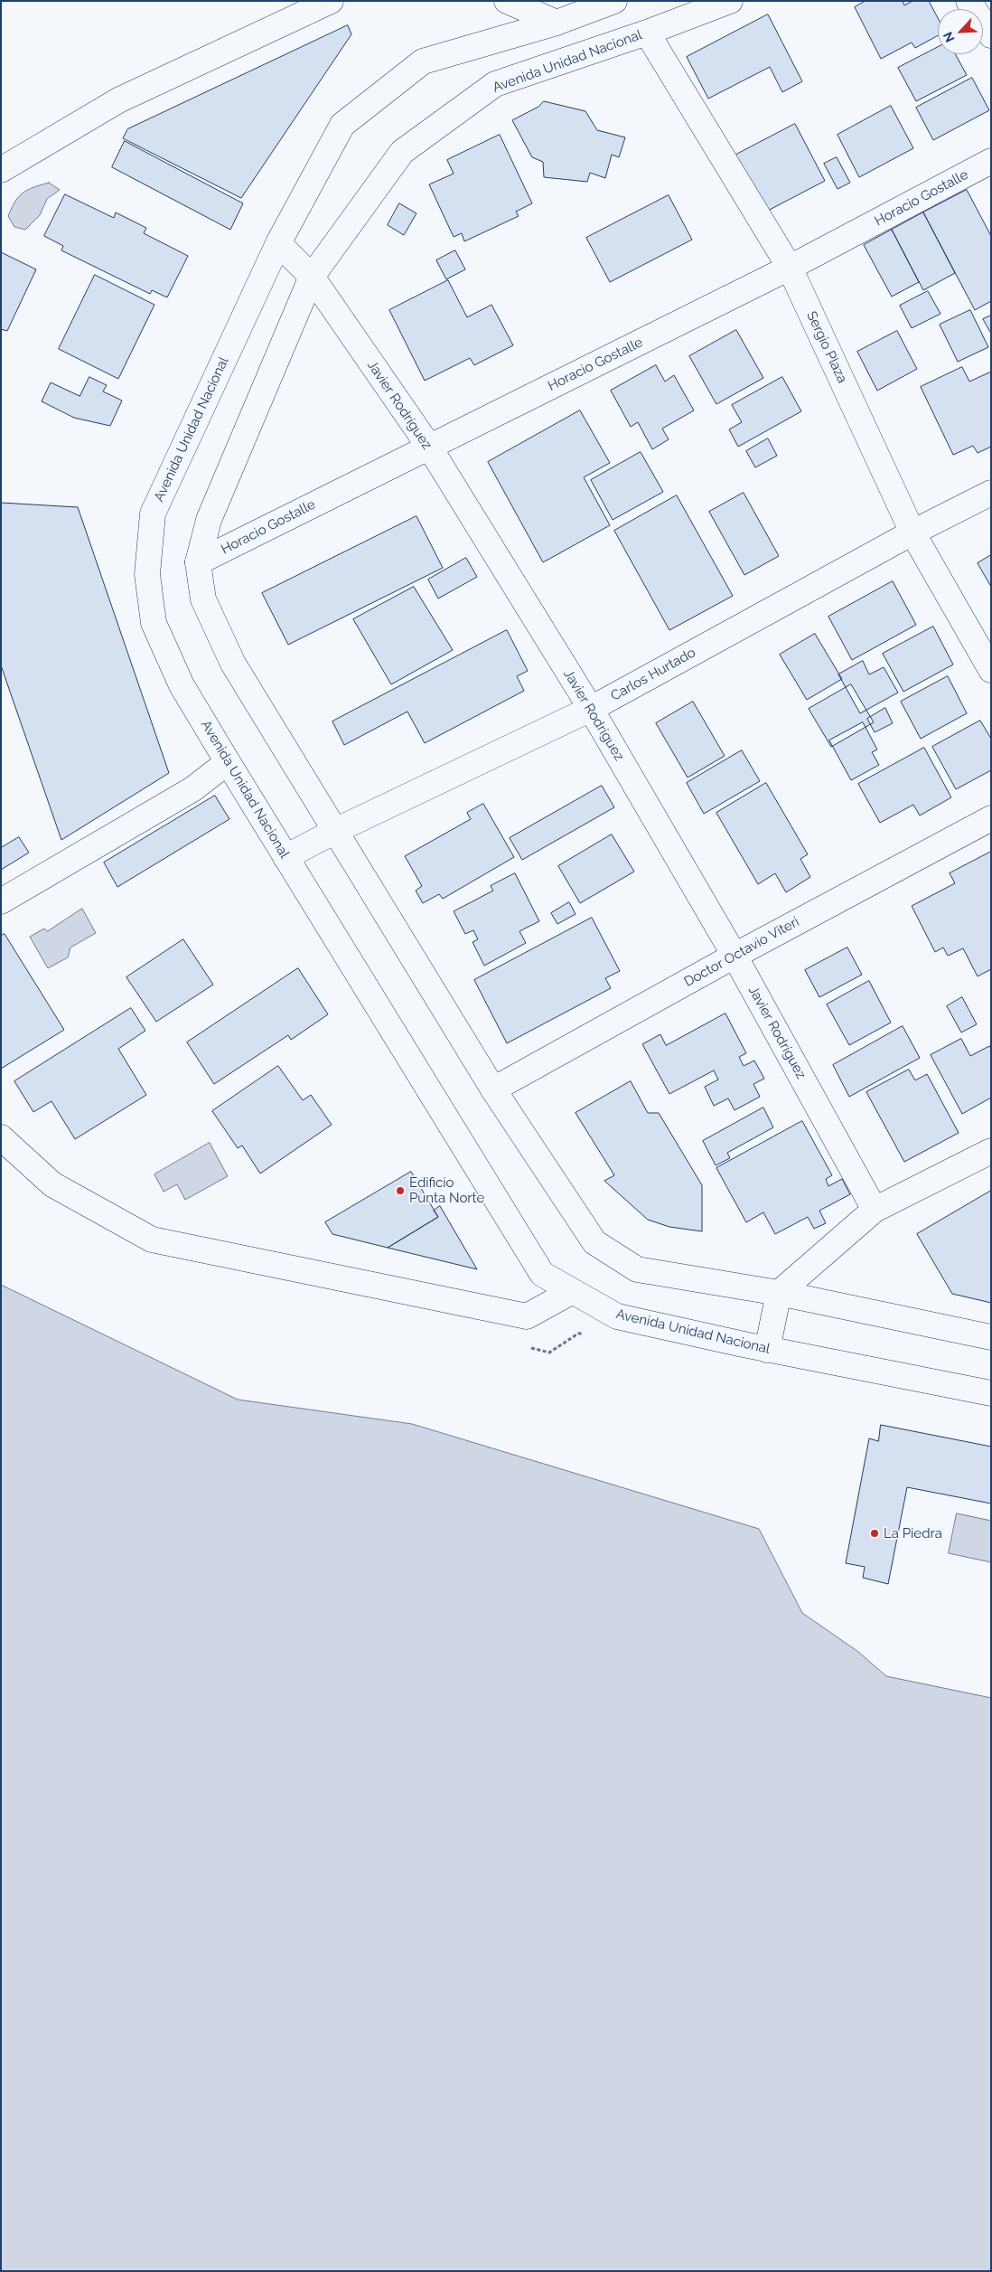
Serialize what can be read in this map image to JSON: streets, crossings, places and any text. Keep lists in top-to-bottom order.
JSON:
{
  "streets": {
    "street": [
      "Avenida Unidad Nacional",
      "Horacio Gostalle",
      "Sergio Plaza",
      "Javier Rodríguez",
      "Carlos Hurtado",
      "Doctor Octavio Viteri"
    ]
  },
  "crossings": [
    ["Avenida Unidad Nacional", "Horacio Gostalle"],
    ["Avenida Unidad Nacional", "Sergio Plaza"],
    ["Avenida Unidad Nacional", "Javier Rodríguez"],
    ["Avenida Unidad Nacional", "Carlos Hurtado"],
    ["Avenida Unidad Nacional", "Doctor Octavio Viteri"],
    ["Horacio Gostalle", "Sergio Plaza"],
    ["Horacio Gostalle", "Javier Rodríguez"],
    ["Sergio Plaza", "Carlos Hurtado"],
    ["Javier Rodríguez", "Carlos Hurtado"],
    ["Javier Rodríguez", "Doctor Octavio Viteri"]
  ],
  "places": ["Edificio Punta Norte", "La Piedra"],
  "north": "bottom left"
}
